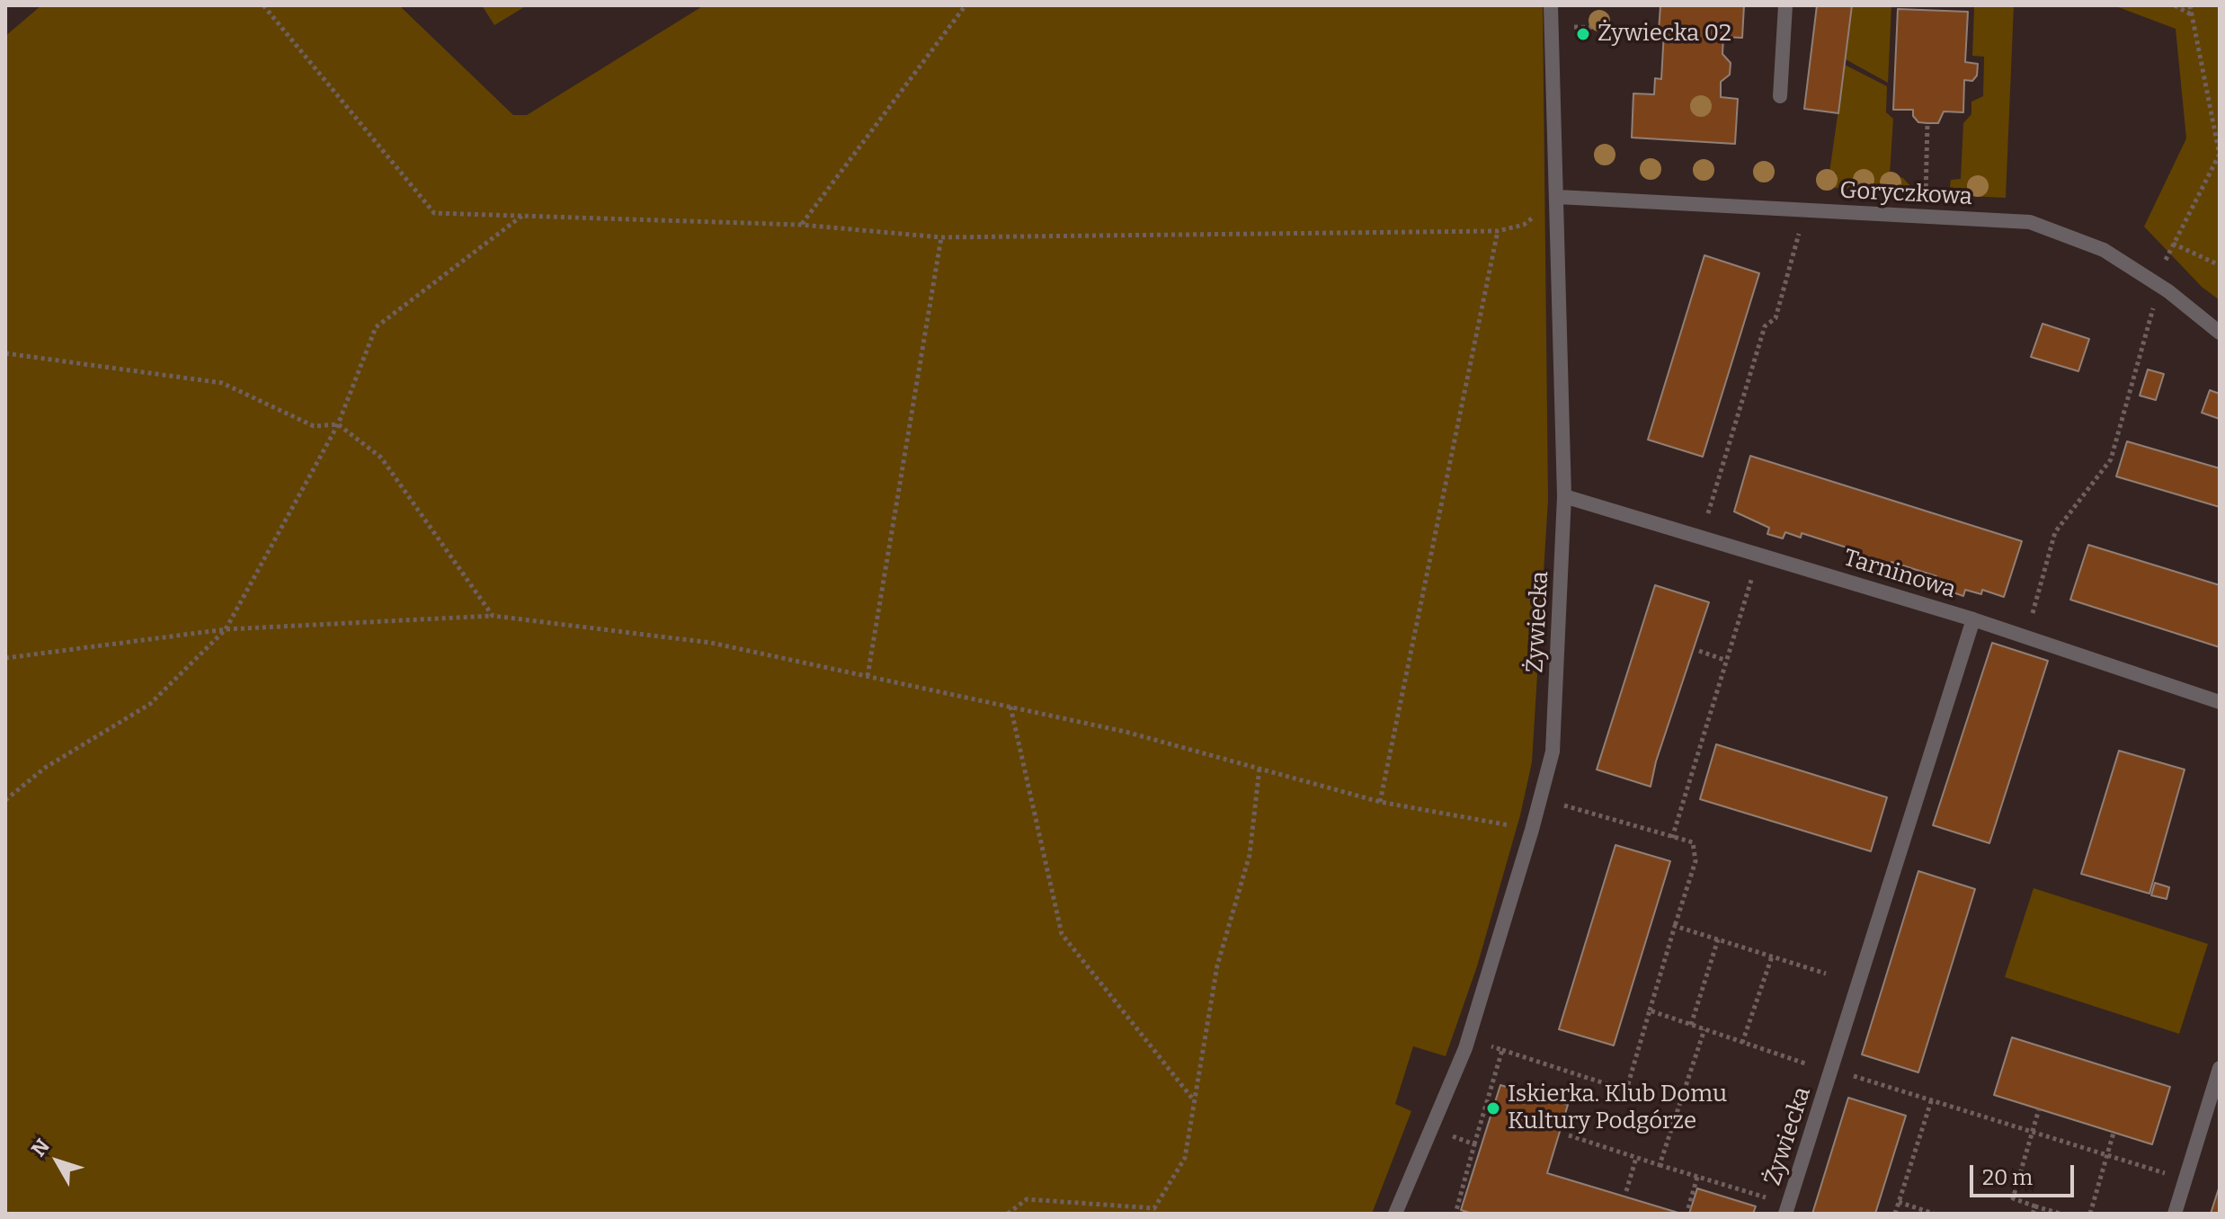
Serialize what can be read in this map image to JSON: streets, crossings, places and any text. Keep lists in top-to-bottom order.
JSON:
{
  "streets": {
    "street": ["Goryczkowa", "Tarninowa", "Żywiecka"]
  },
  "crossings": [
    ["Goryczkowa", "Żywiecka"],
    ["Tarninowa", "Żywiecka"]
  ],
  "places": ["Żywiecka 02", "Iskierka. Klub Domu Kultury Podgórze"],
  "scale_bar": "20 m",
  "north": "top left"
}
